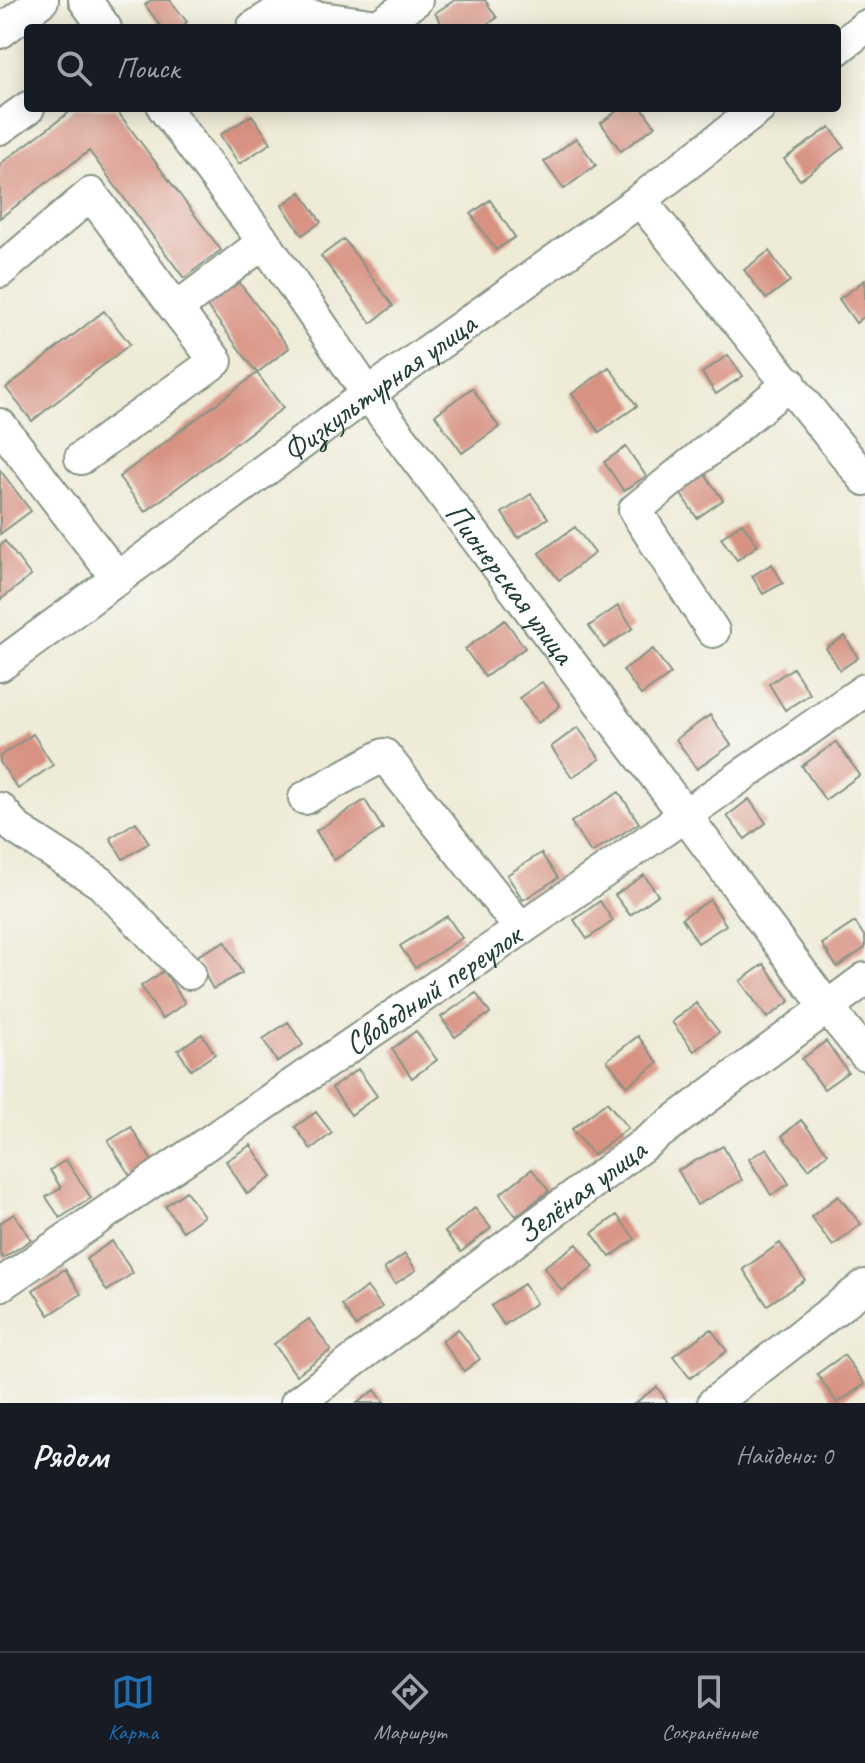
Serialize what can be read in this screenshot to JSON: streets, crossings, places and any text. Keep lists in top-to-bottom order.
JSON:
{
  "streets": {
    "street": [
      "Физкультурная улица",
      "Пионерская улица",
      "Свободный переулок",
      "Зелёная улица"
    ]
  },
  "crossings": [
    ["Физкультурная улица", "Пионерская улица"],
    ["Пионерская улица", "Свободный переулок"],
    ["Пионерская улица", "Зелёная улица"]
  ],
  "page": {
    "search": "Поиск",
    "heading": ["Рядом", "Найдено: 0"],
    "nav": ["Карта", "Маршрут", "Сохранённые"]
  }
}
